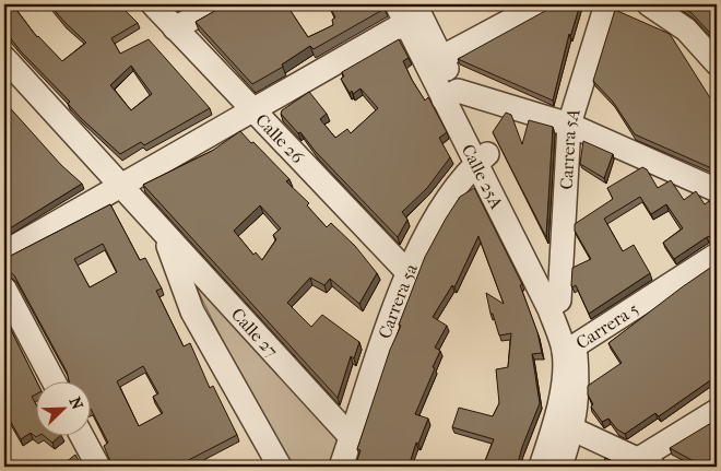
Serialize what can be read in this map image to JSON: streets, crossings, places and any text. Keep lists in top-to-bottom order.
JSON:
{
  "streets": {
    "street": [
      "Calle 26",
      "Carrera 5A",
      "Calle 25A",
      "Carrera 5a",
      "Carrera 5",
      "Calle 27"
    ]
  },
  "crossings": [
    ["Calle 26", "Carrera 5a"],
    ["Carrera 5A", "Calle 25A"],
    ["Calle 25A", "Carrera 5a"],
    ["Calle 25A", "Carrera 5"],
    ["Carrera 5a", "Calle 27"]
  ],
  "north": "top right"
}
